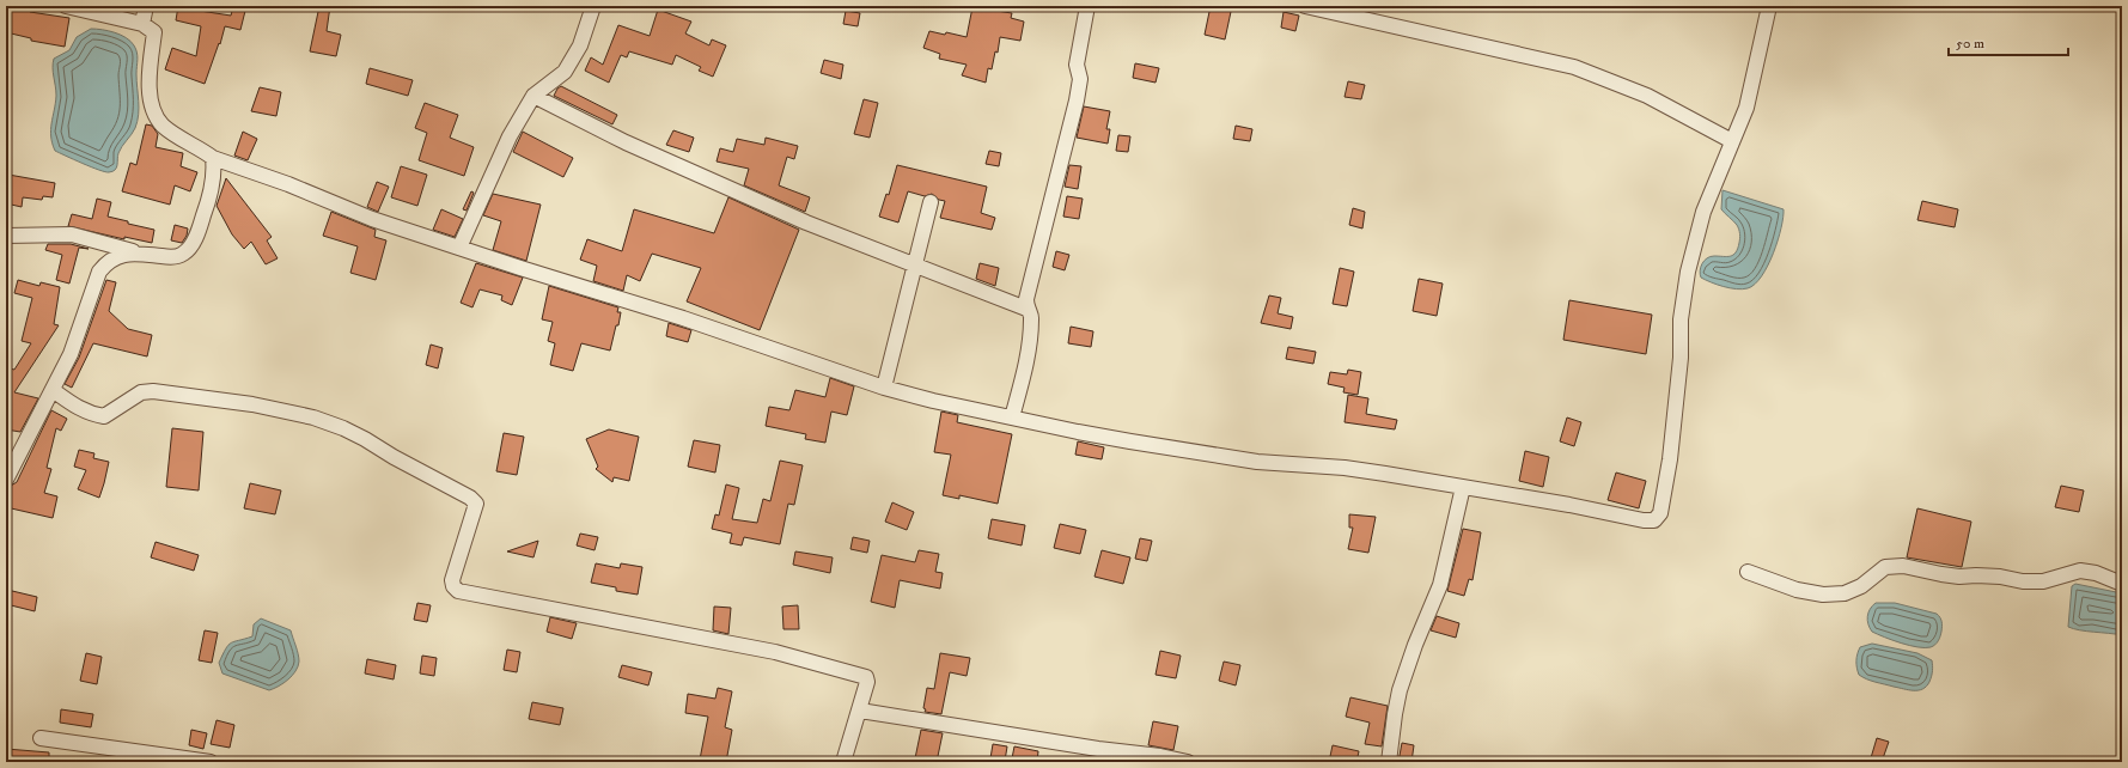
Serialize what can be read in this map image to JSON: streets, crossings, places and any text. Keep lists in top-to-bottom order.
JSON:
{
  "scale_bar": "50 m"
}
